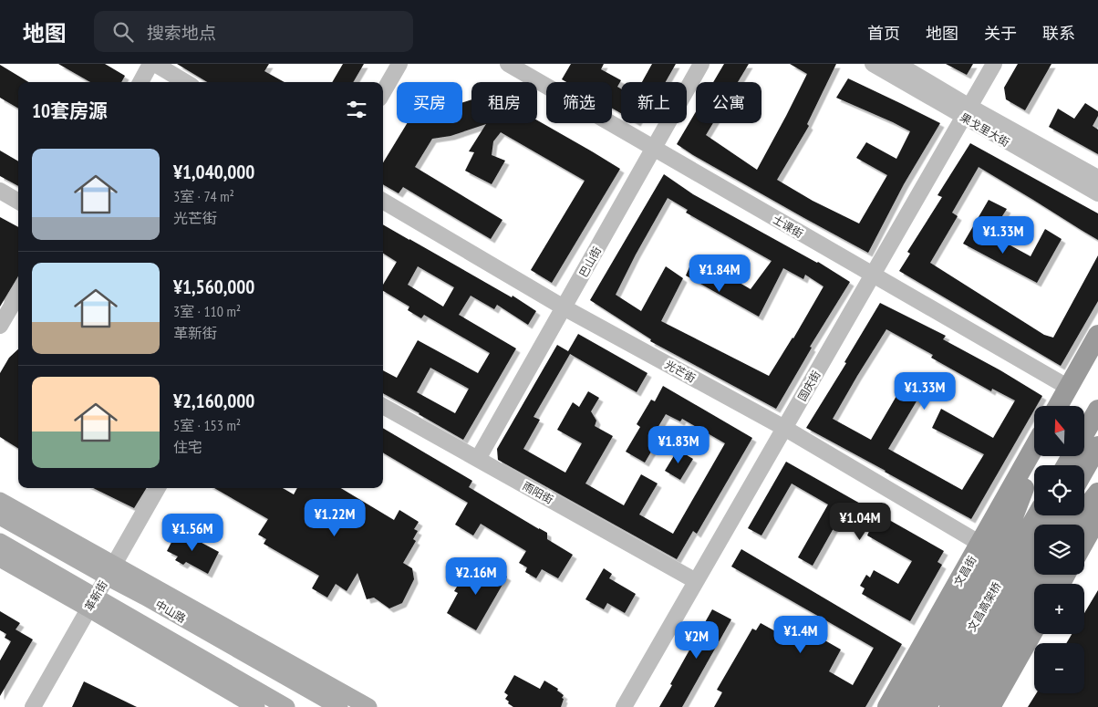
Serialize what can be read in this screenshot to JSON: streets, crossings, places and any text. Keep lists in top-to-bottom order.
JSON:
{
  "streets": {
    "highway": ["文昌街", "文昌高架桥"],
    "main road": ["中山路"],
    "street": [
      "果戈里大街",
      "士课街",
      "巴山街",
      "光芒街",
      "国庆街",
      "雨阳街",
      "革新街"
    ]
  },
  "crossings": [
    ["果戈里大街", "国庆街"],
    ["士课街", "巴山街"],
    ["士课街", "国庆街"],
    ["巴山街", "光芒街"],
    ["巴山街", "雨阳街"],
    ["光芒街", "国庆街"],
    ["光芒街", "文昌街"],
    ["国庆街", "雨阳街"],
    ["革新街", "中山路"]
  ],
  "north": "top",
  "page": {
    "header": "地图",
    "search": "搜索地点",
    "nav": [
      "首页",
      "地图",
      "关于",
      "联系"
    ],
    "chip": [
      "买房",
      "租房",
      "筛选",
      "新上",
      "公寓"
    ],
    "heading": "10套房源",
    "list": [
      {
        "name": "¥1,040,000",
        "note": "3室 · 74 m² · 光芒街"
      },
      {
        "name": "¥1,560,000",
        "note": "3室 · 110 m² · 革新街"
      },
      {
        "name": "¥2,160,000",
        "note": "5室 · 153 m² · 住宅"
      }
    ],
    "price": [
      "¥1.33M",
      "¥1.84M",
      "¥1.33M",
      "¥1.83M",
      "¥1.22M",
      "¥1.04M",
      "¥1.56M",
      "¥2.16M",
      "¥1.4M",
      "¥2M"
    ],
    "map_buttons": ["+", "−"]
  }
}
